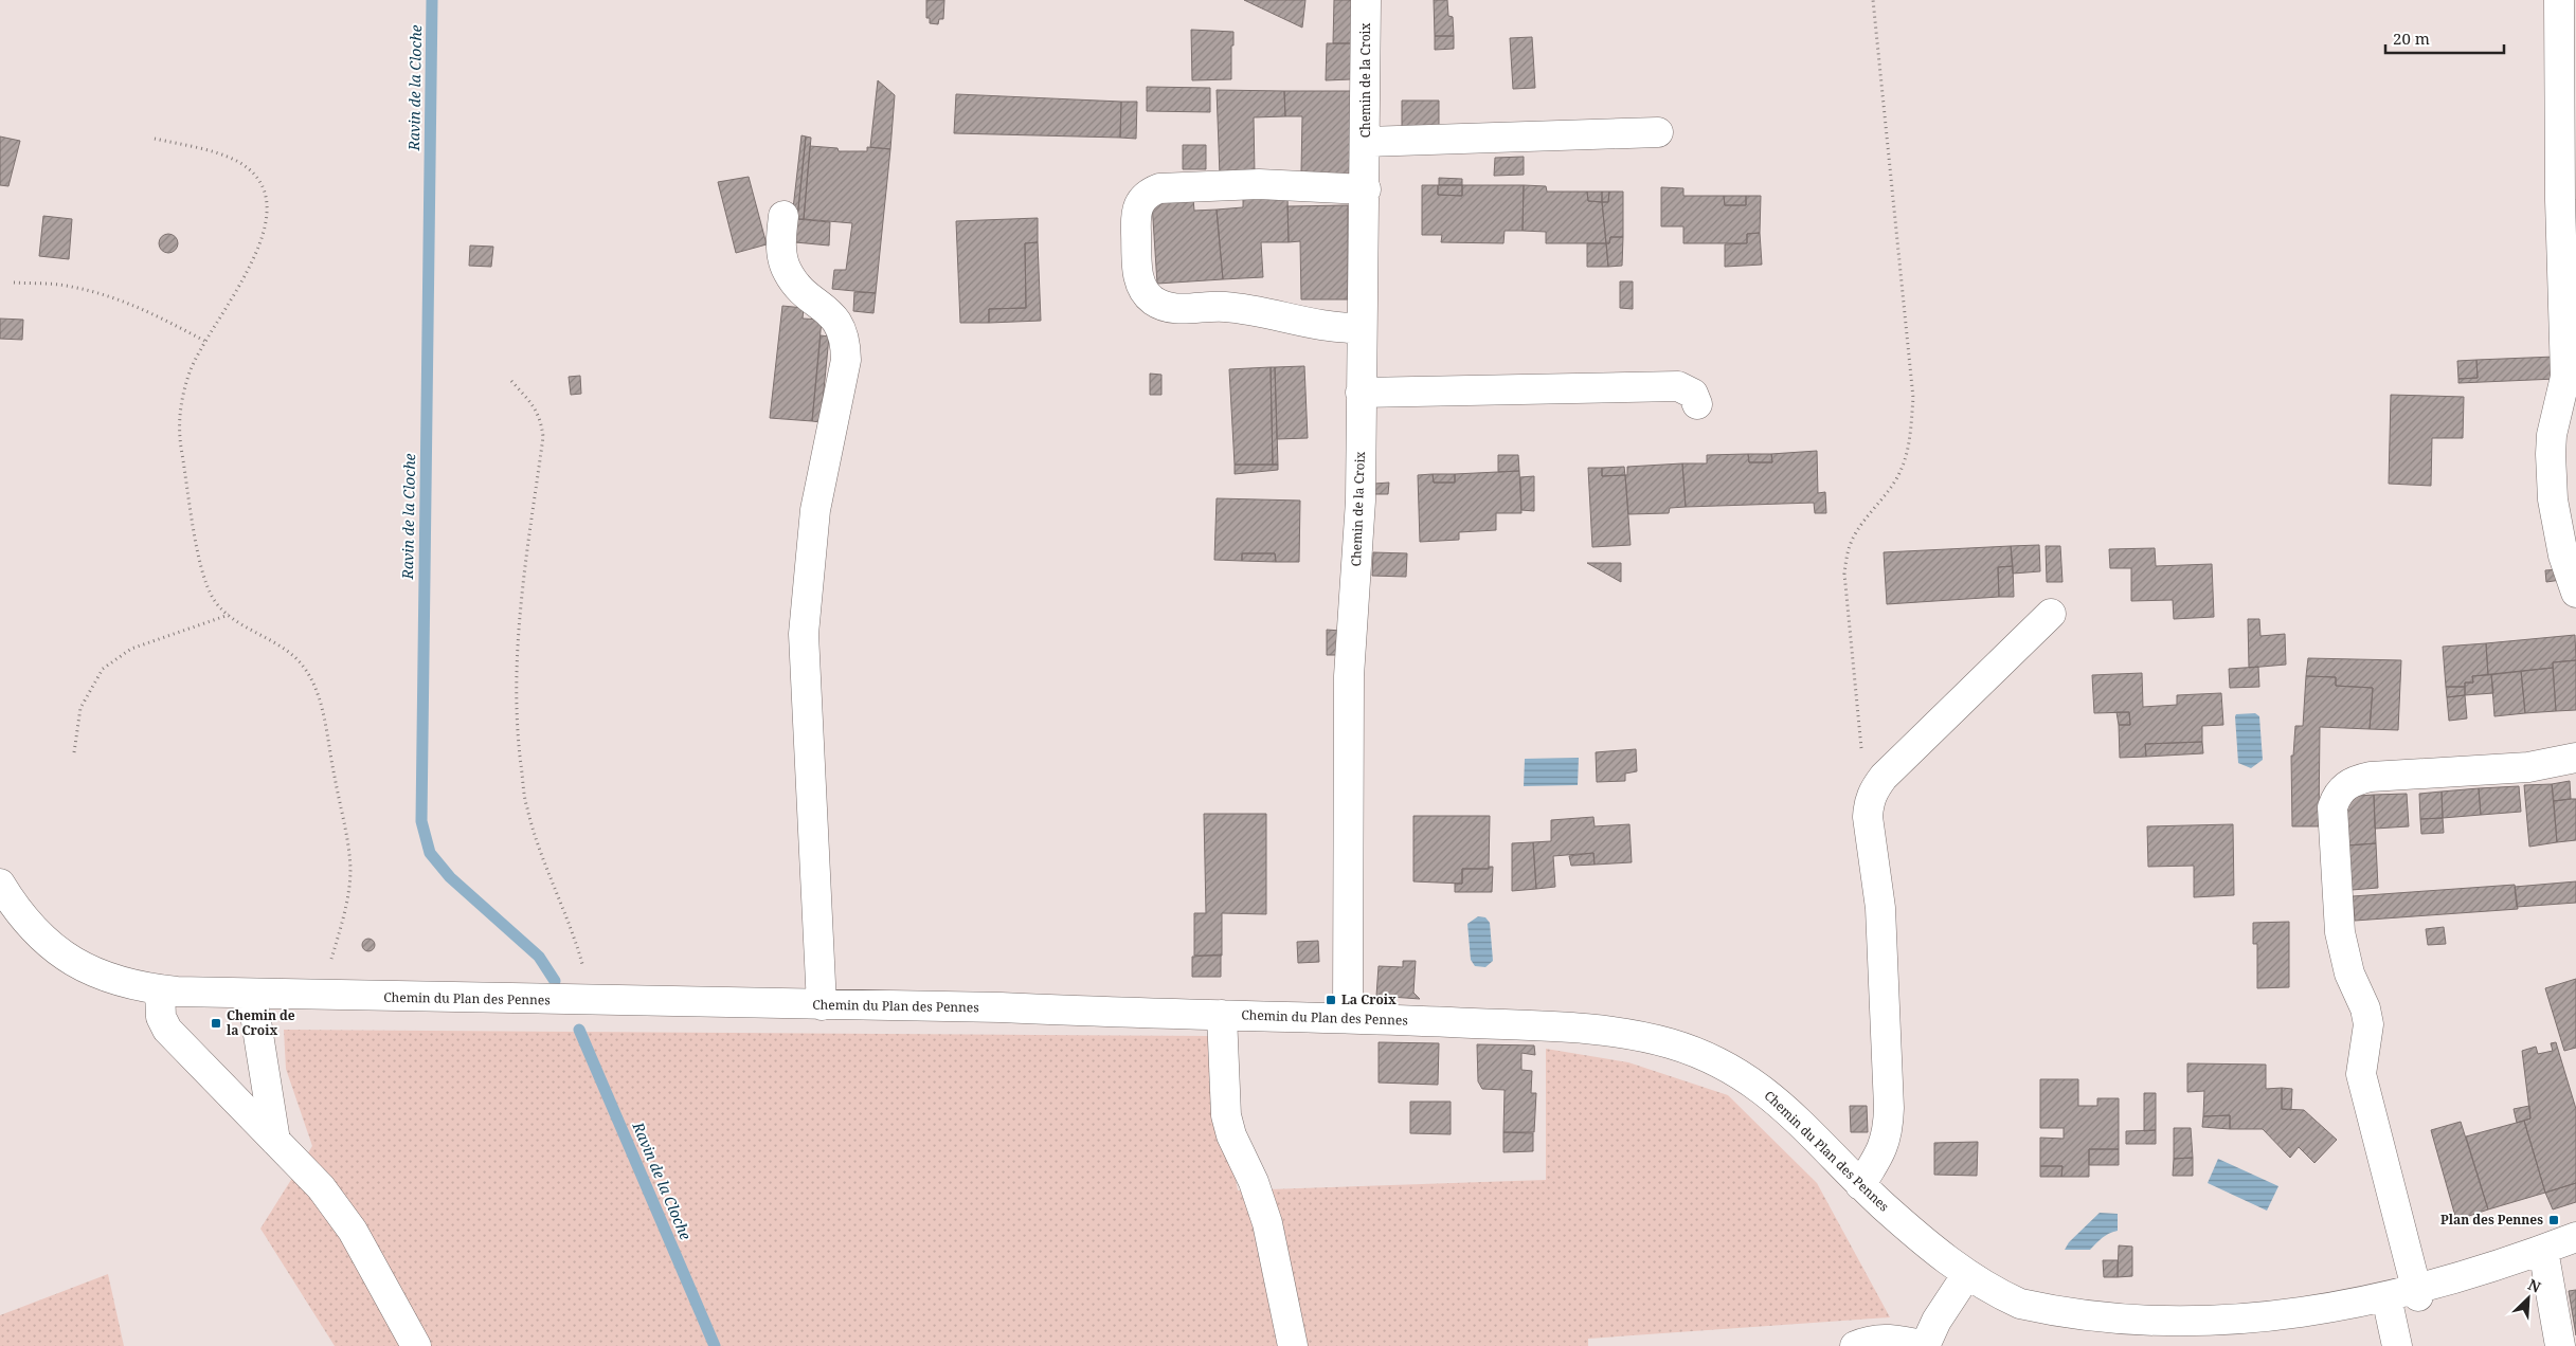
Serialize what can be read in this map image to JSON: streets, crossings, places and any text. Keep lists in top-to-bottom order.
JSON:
{
  "streets": {
    "street": ["Chemin de la Croix", "Chemin du Plan des Pennes"]
  },
  "crossings": [
    ["Chemin de la Croix", "Chemin du Plan des Pennes"]
  ],
  "water": ["Ravin de la Cloche"],
  "places": {
    "transit": ["La Croix", "Chemin de la Croix", "Plan des Pennes"]
  },
  "scale_bar": "20 m",
  "north": "top right"
}
